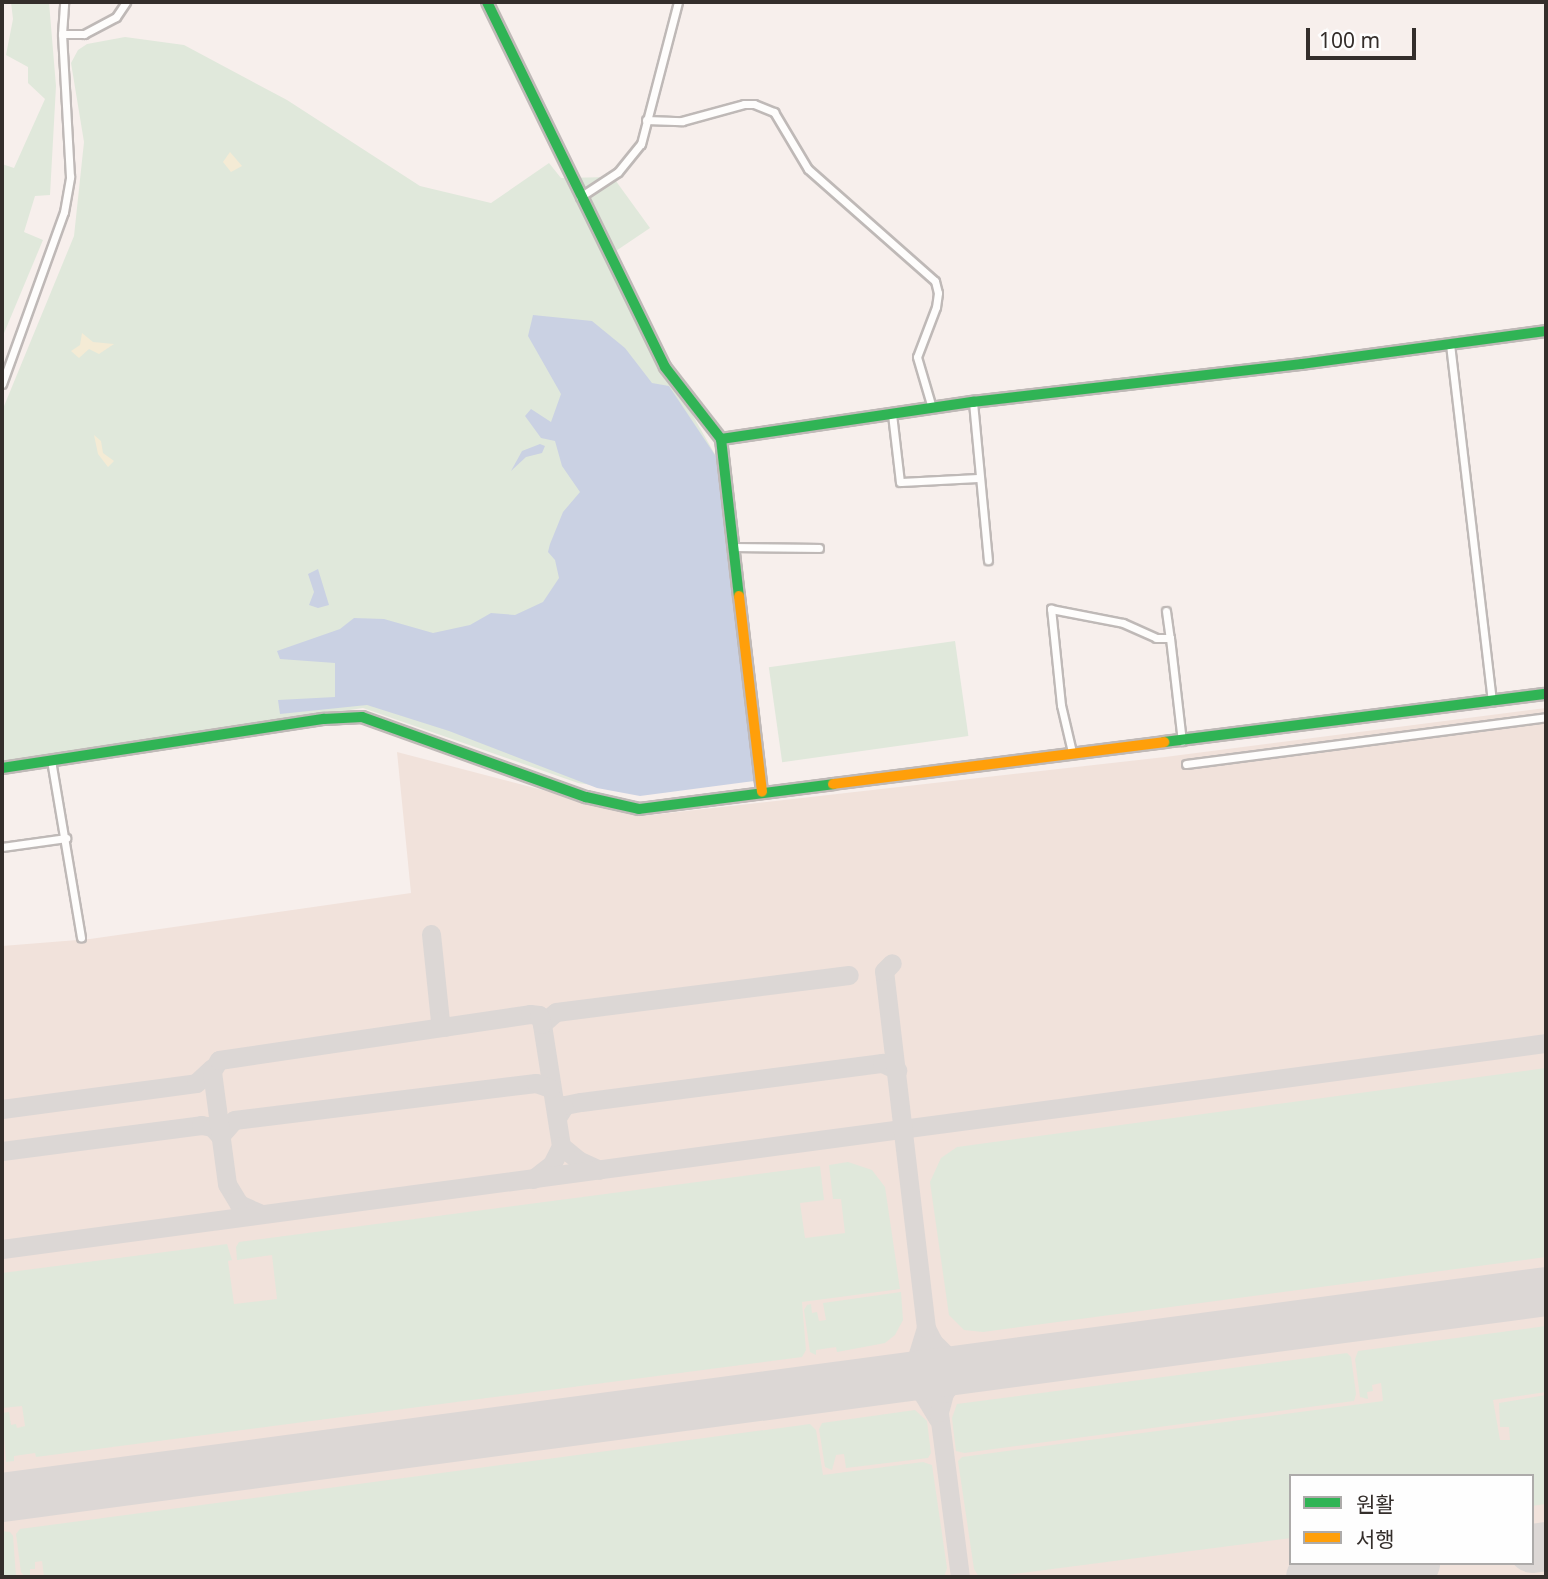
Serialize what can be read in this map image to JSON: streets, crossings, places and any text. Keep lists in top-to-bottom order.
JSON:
{
  "legend": ["원활", "서행"],
  "scale_bar": "100 m"
}
